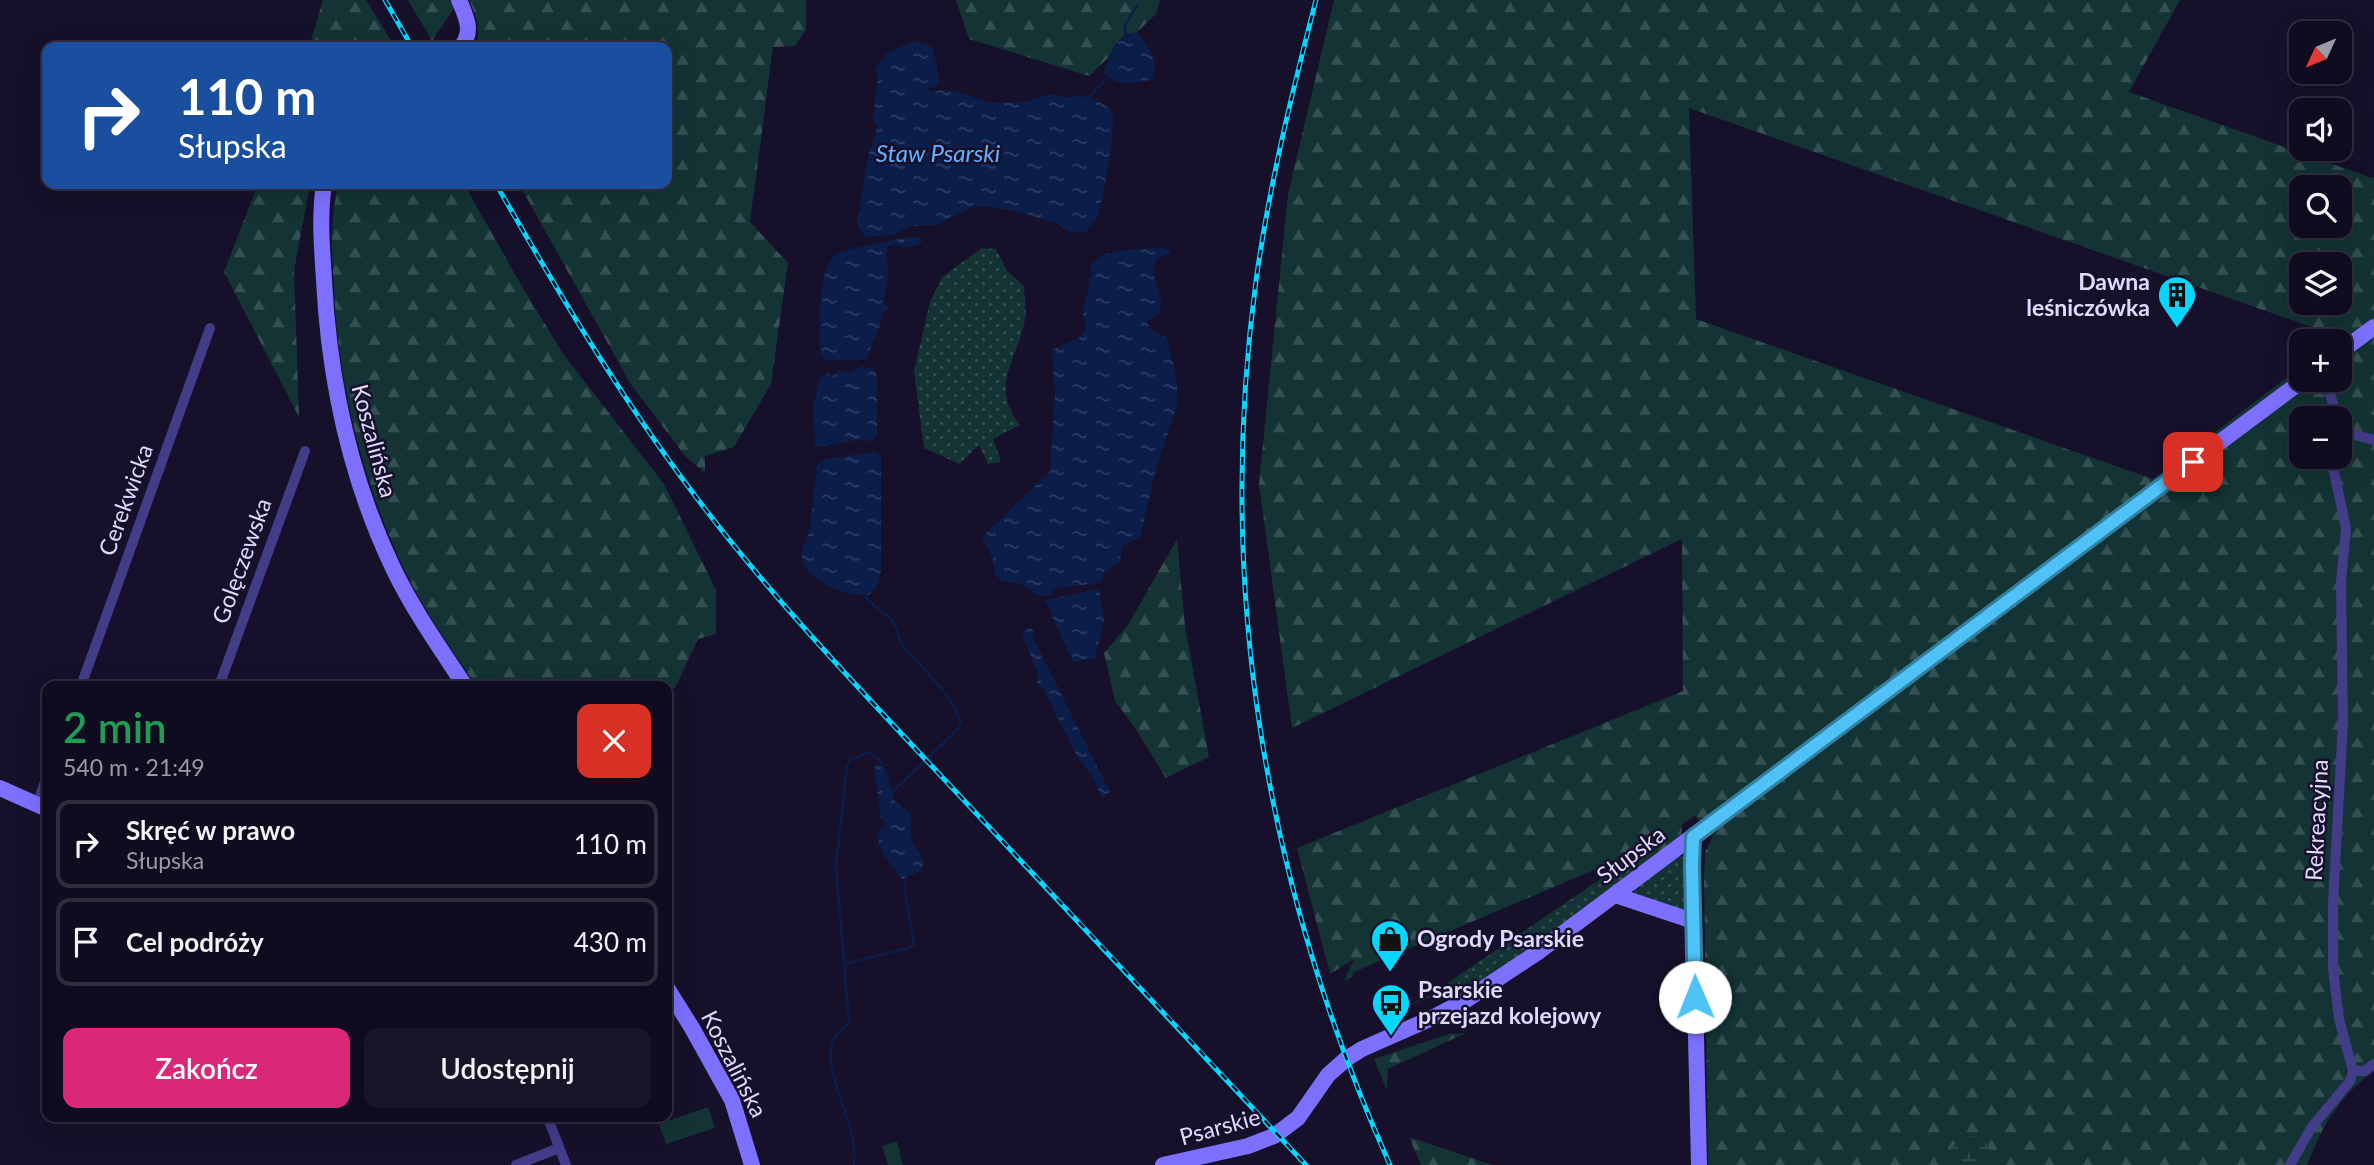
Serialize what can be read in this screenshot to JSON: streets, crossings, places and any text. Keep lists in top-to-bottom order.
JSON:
{
  "streets": {
    "street": [
      "Koszalińska",
      "Cerekwicka",
      "Golęczewska",
      "Rekreacyjna",
      "Słupska",
      "Psarskie"
    ]
  },
  "crossings": [
    ["Słupska", "Psarskie"]
  ],
  "water": ["Staw Psarski"],
  "places": {
    "building": ["Dawna leśniczówka"],
    "shop": ["Ogrody Psarskie"],
    "bus stop": ["Psarskie przejazd kolejowy"]
  },
  "north": "bottom left",
  "page": {
    "map_buttons": ["+", "−"],
    "turn": ["110 m", "Słupska"],
    "heading": ["2 min", "540 m · 21:49"],
    "list": [
      {
        "name": "Skręć w prawo",
        "note": "Słupska",
        "value": "110 m"
      },
      {
        "name": "Cel podróży",
        "value": "430 m"
      }
    ],
    "buttons": ["Zakończ", "Udostępnij"]
  }
}
